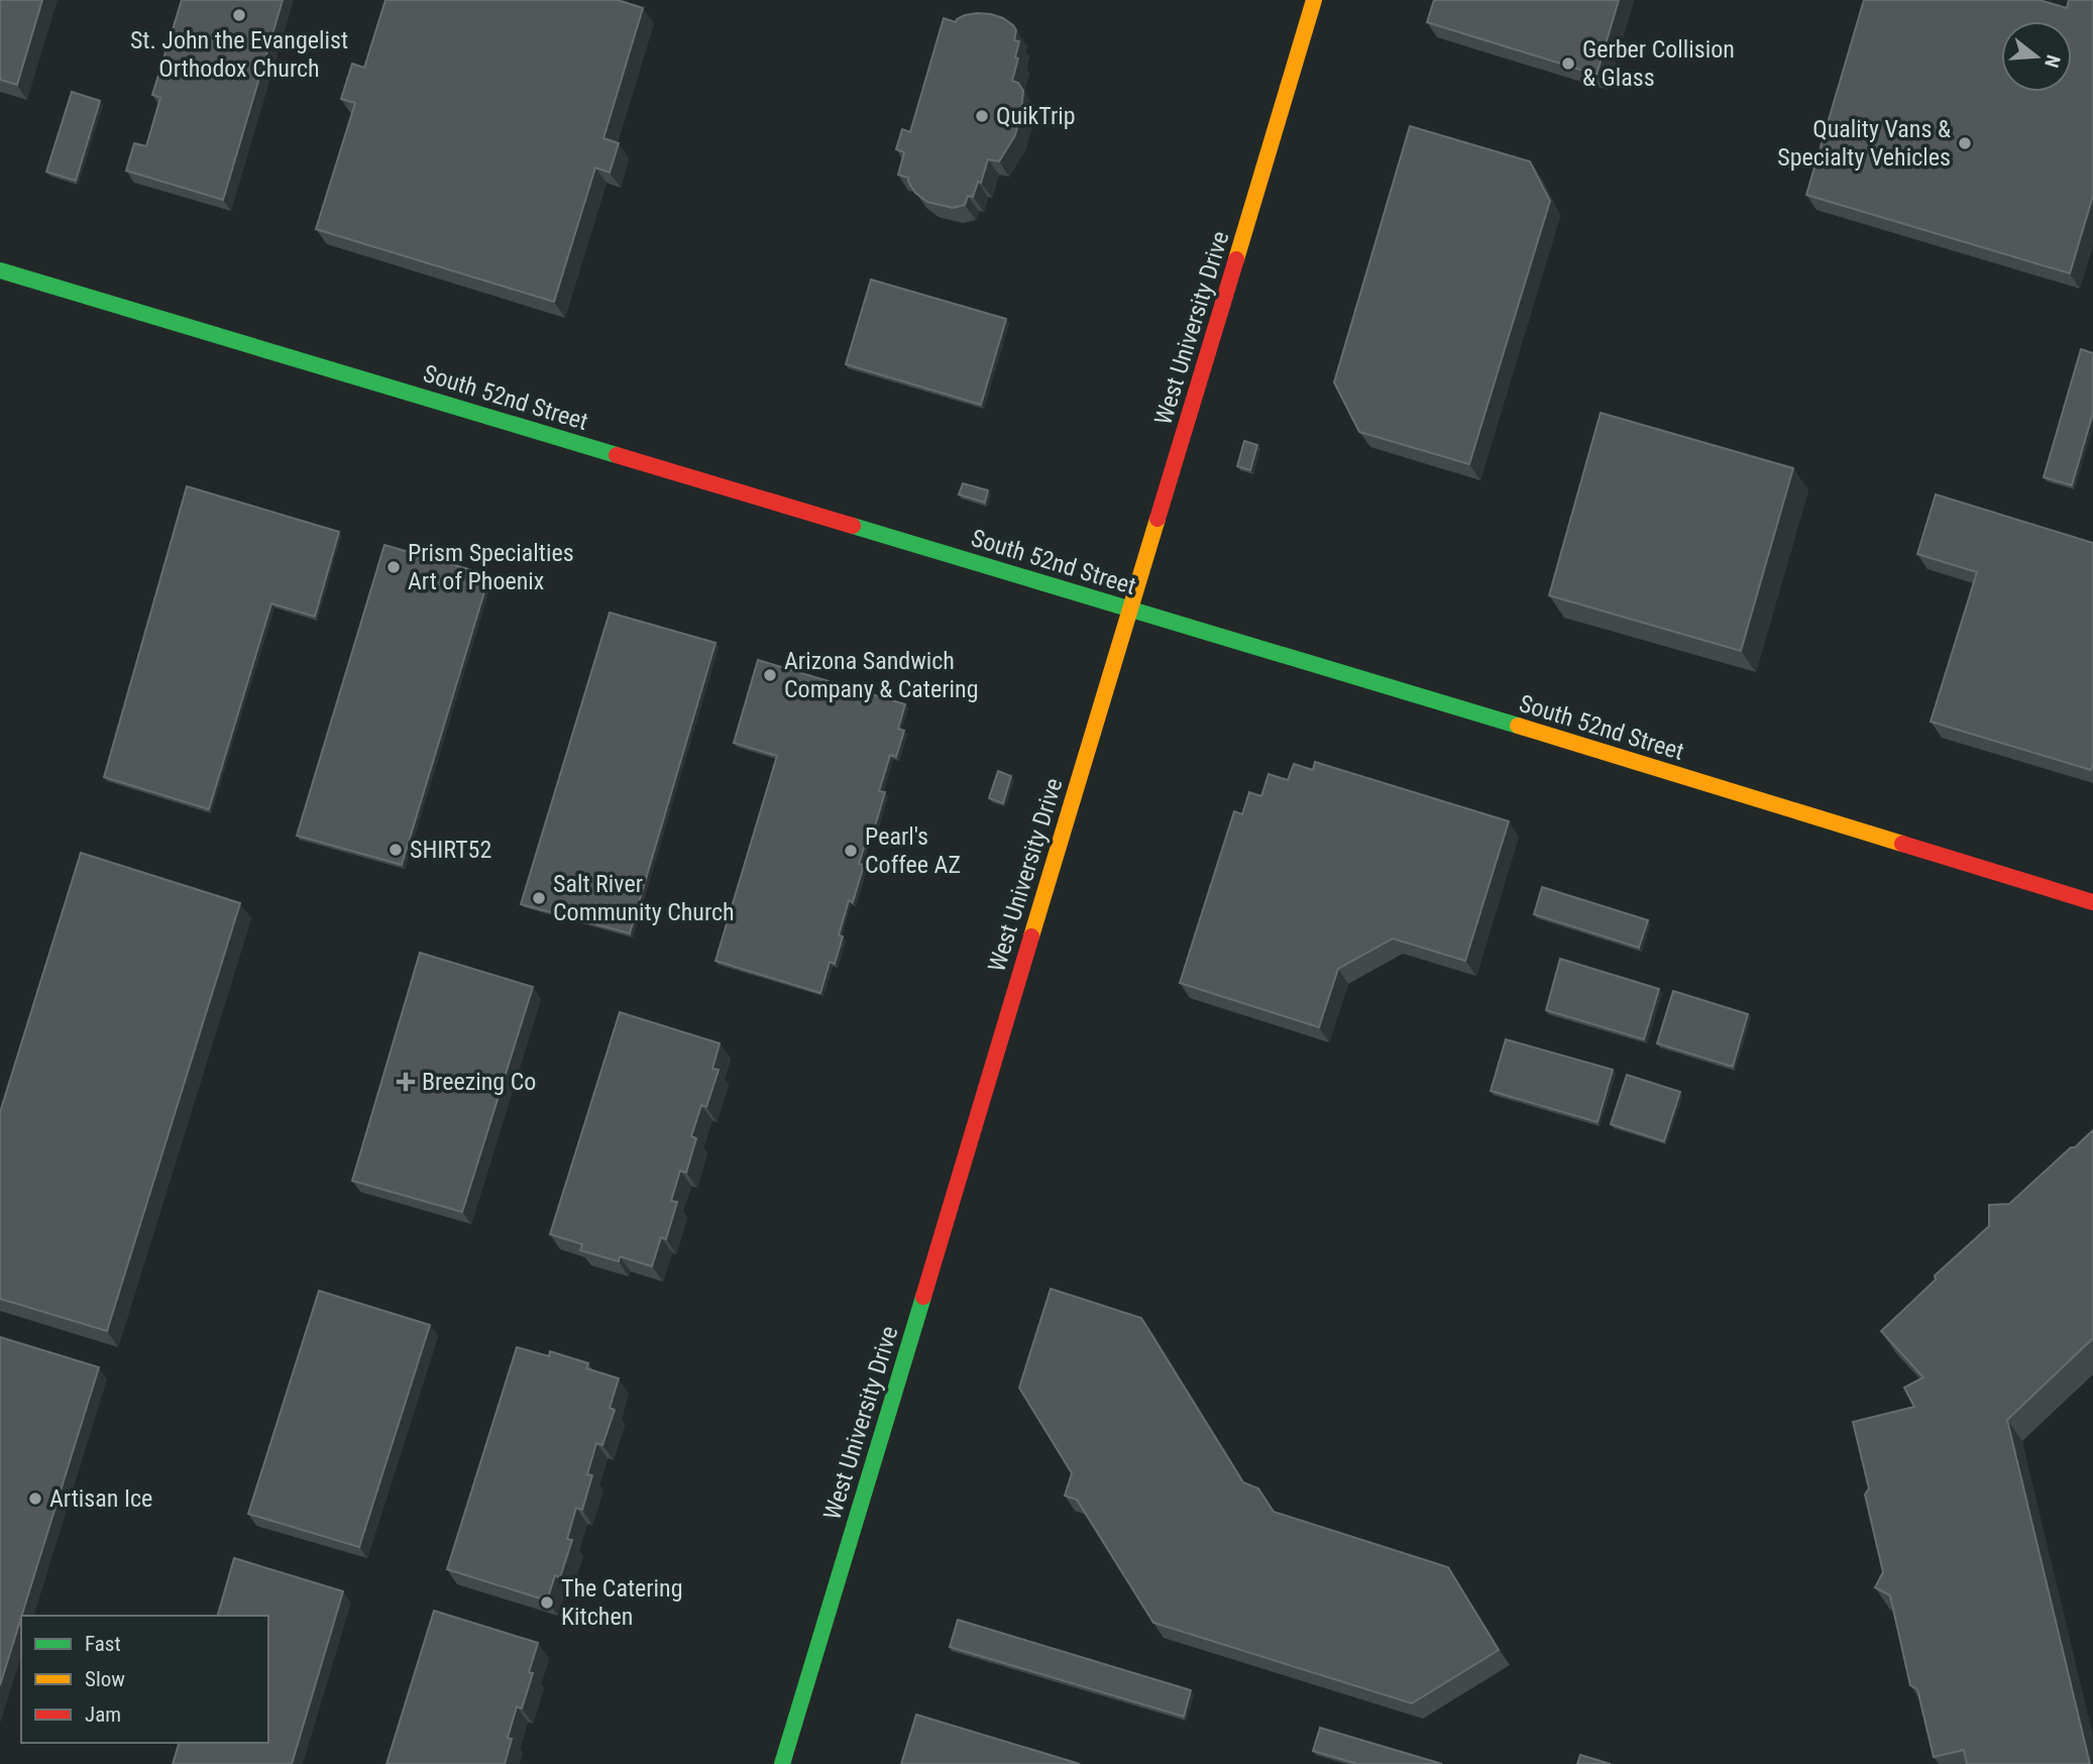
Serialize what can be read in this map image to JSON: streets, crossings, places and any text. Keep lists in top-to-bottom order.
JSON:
{
  "streets": {
    "main road": ["West University Drive", "South 52nd Street"]
  },
  "crossings": [
    ["West University Drive", "South 52nd Street"]
  ],
  "places": {
    "other": [
      "St. John the Evangelist Orthodox Church",
      "Gerber Collision & Glass",
      "QuikTrip",
      "Quality Vans & Specialty Vehicles",
      "Prism Specialties Art of Phoenix",
      "Arizona Sandwich Company & Catering",
      "SHIRT52",
      "Pearl's Coffee AZ",
      "Salt River Community Church",
      "Artisan Ice",
      "The Catering Kitchen"
    ],
    "health": ["Breezing Co"]
  },
  "legend": ["Fast", "Slow", "Jam"],
  "north": "right"
}
